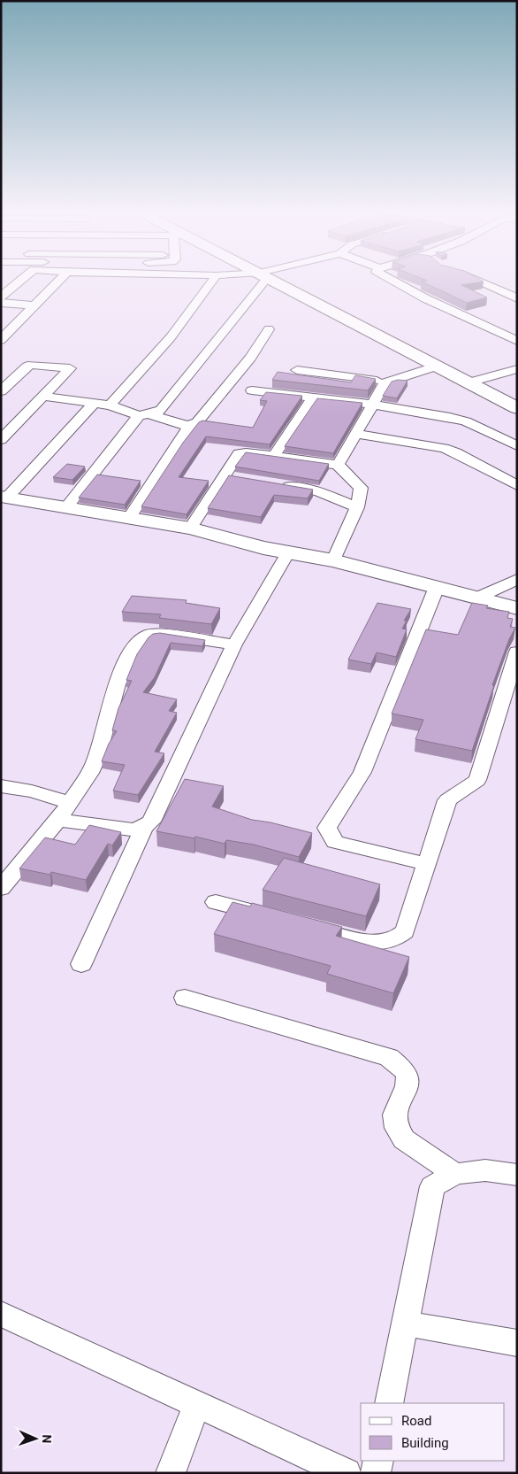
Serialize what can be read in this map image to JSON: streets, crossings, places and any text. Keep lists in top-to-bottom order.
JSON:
{
  "legend": ["Road", "Building"],
  "north": "right"
}
